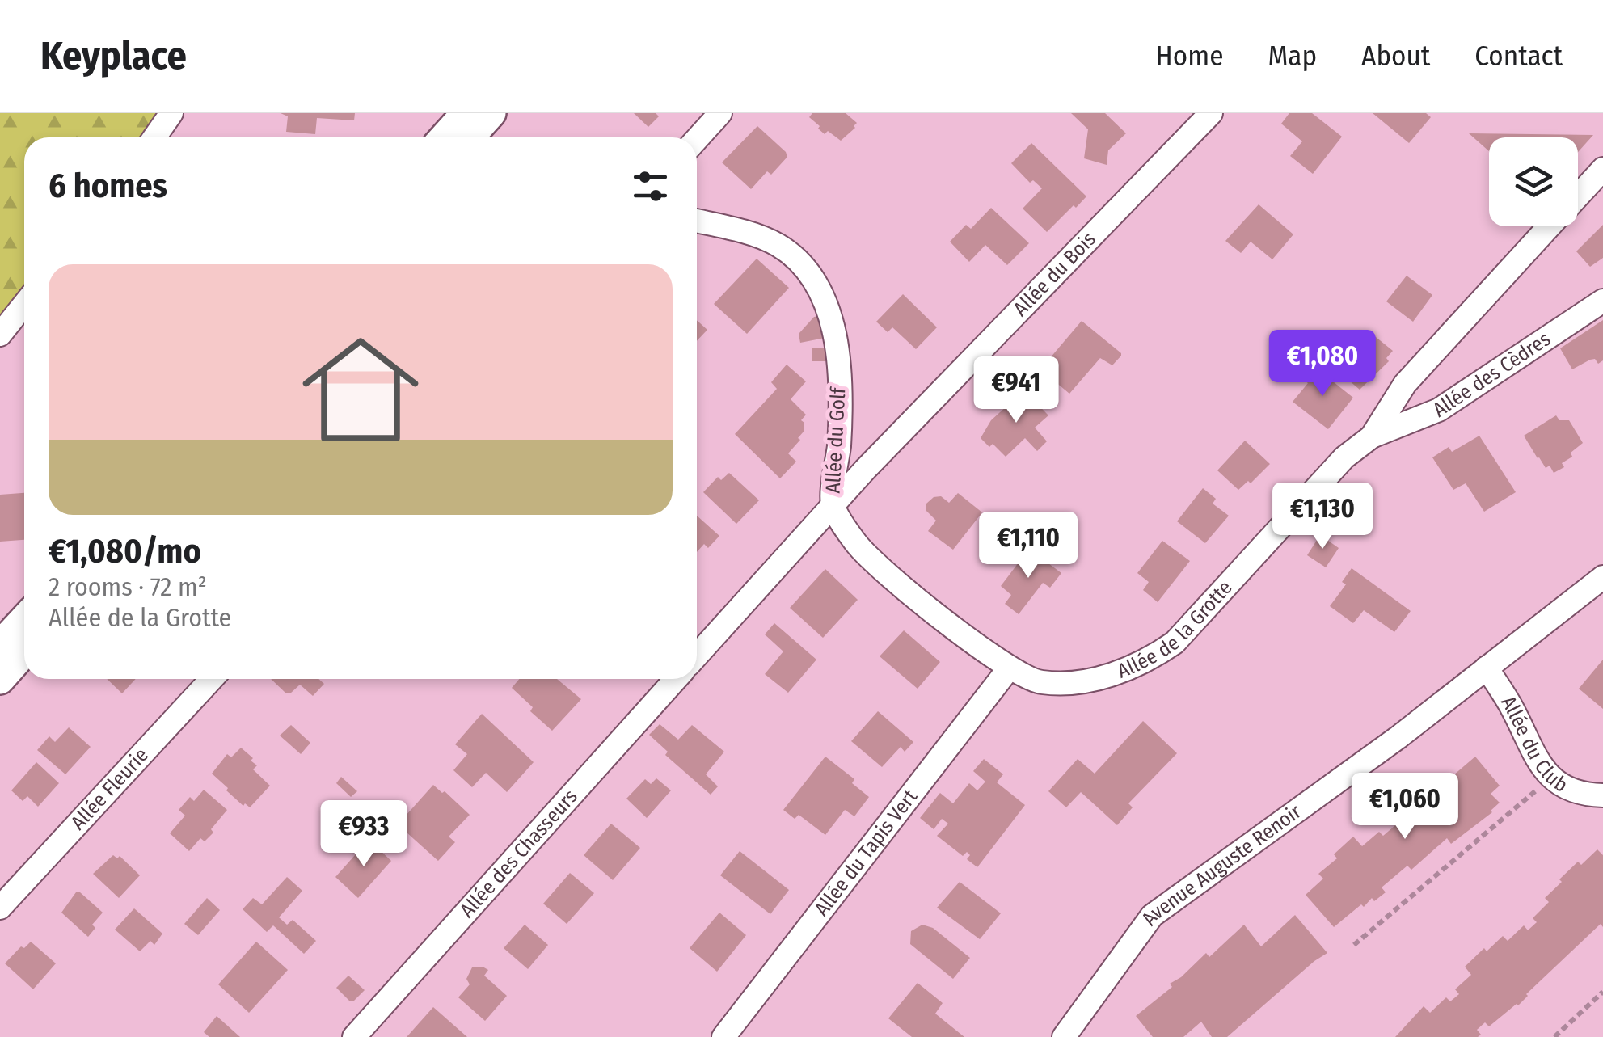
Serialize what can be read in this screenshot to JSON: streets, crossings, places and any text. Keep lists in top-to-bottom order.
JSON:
{
  "streets": {
    "street": [
      "Allée du Bois",
      "Allée des Cèdres",
      "Allée du Golf",
      "Allée de la Grotte",
      "Allée du Club",
      "Allée Fleurie",
      "Allée du Tapis Vert",
      "Allée des Chasseurs",
      "Avenue Auguste Renoir"
    ]
  },
  "crossings": [
    ["Allée du Bois", "Allée du Golf"],
    ["Allée des Cèdres", "Allée de la Grotte"],
    ["Allée du Golf", "Allée de la Grotte"],
    ["Allée du Golf", "Allée du Tapis Vert"],
    ["Allée de la Grotte", "Allée du Tapis Vert"],
    ["Allée du Club", "Avenue Auguste Renoir"]
  ],
  "page": {
    "header": "Keyplace",
    "nav": [
      "Home",
      "Map",
      "About",
      "Contact"
    ],
    "heading": "6 homes",
    "list": [
      {
        "name": "€1,080/mo",
        "note": "2 rooms · 72 m² · Allée de la Grotte"
      }
    ],
    "price": [
      "€1,080",
      "€941",
      "€1,130",
      "€1,110",
      "€1,060",
      "€933"
    ]
  }
}
